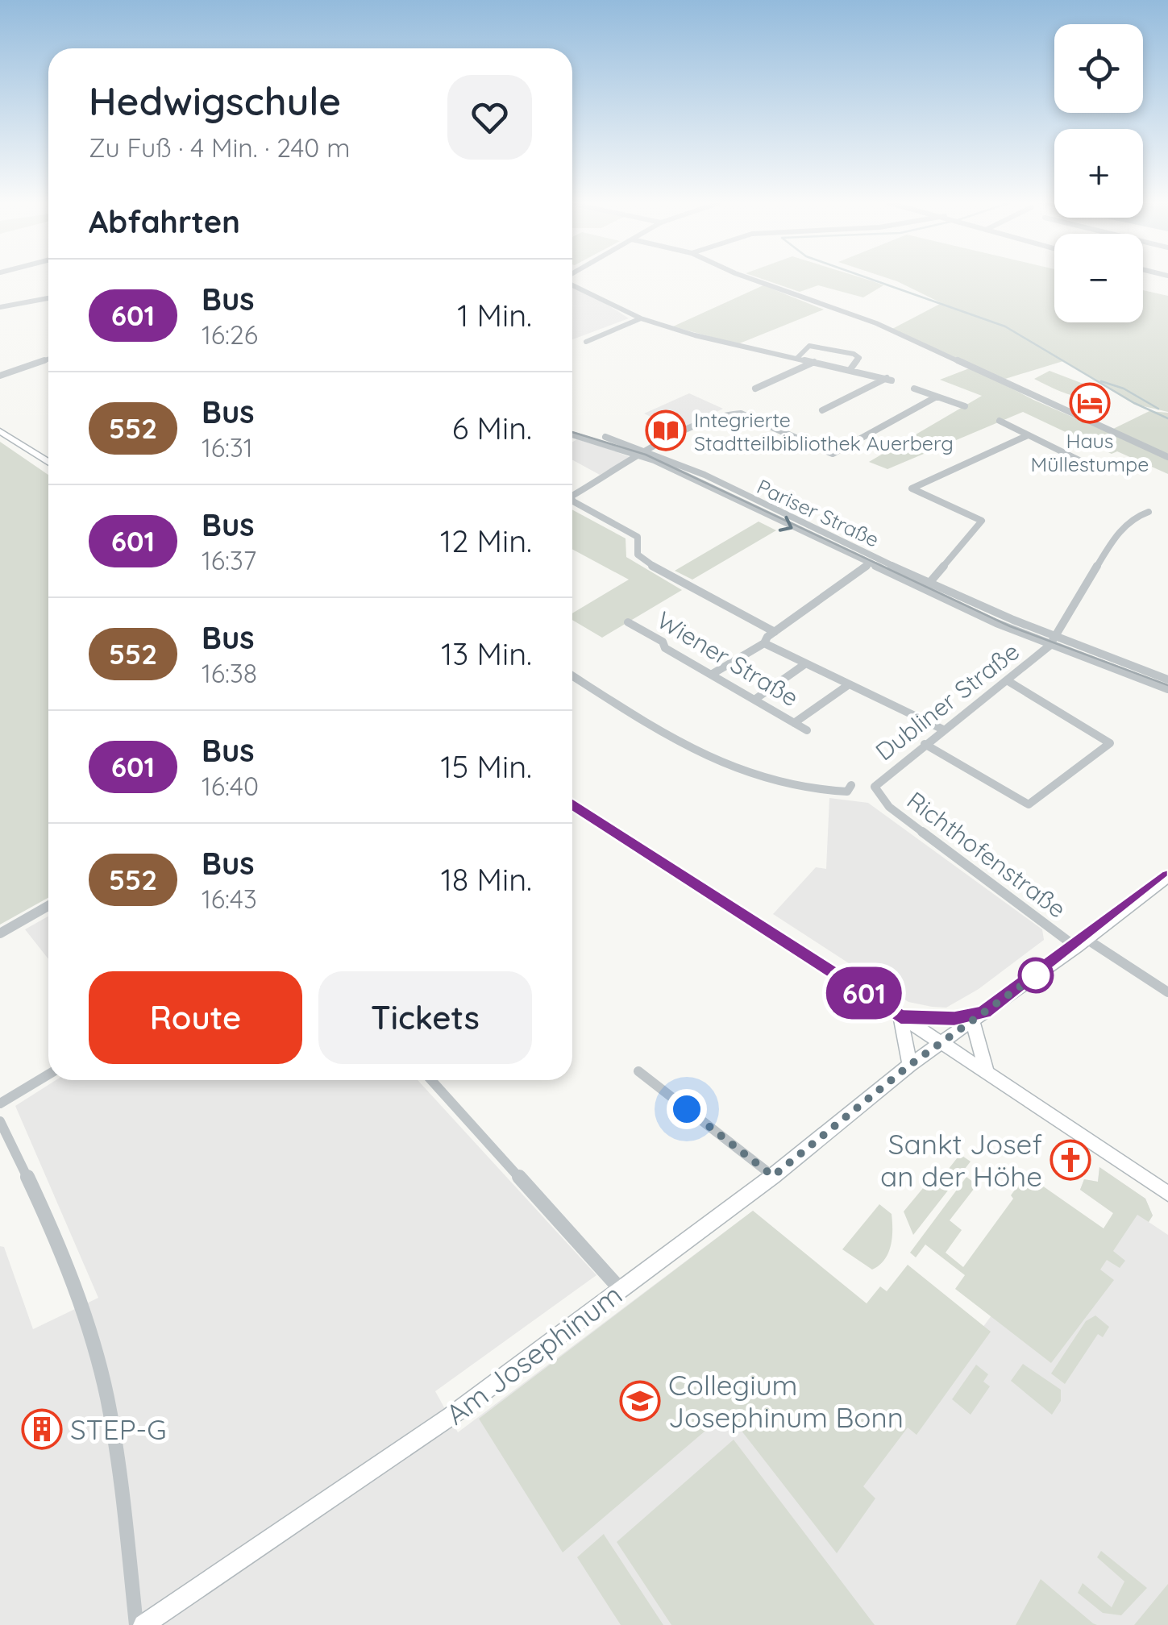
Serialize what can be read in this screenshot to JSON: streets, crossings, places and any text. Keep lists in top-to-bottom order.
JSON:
{
  "streets": {
    "street": [
      "Pariser Straße",
      "Wiener Straße",
      "Dubliner Straße",
      "Richthofenstraße",
      "Am Josephinum"
    ]
  },
  "crossings": [
    ["Pariser Straße", "Dubliner Straße"],
    ["Dubliner Straße", "Richthofenstraße"],
    ["Richthofenstraße", "Am Josephinum"]
  ],
  "places": {
    "hotel": ["Haus Müllestumpe"],
    "library": ["Integrierte Stadtteilbibliothek Auerberg"],
    "church": ["Sankt Josef an der Höhe"],
    "school or university": ["Collegium Josephinum Bonn"],
    "building": ["STEP-G"]
  },
  "lines": ["bus line 601"],
  "page": {
    "on_map": "601",
    "map_buttons": ["+", "−"],
    "heading": [
      ["Hedwigschule", "Zu Fuß · 4 Min. · 240 m"],
      "Abfahrten"
    ],
    "list": [
      {
        "mark": "601",
        "name": "Bus",
        "note": "16:26",
        "value": "1 Min."
      },
      {
        "mark": "552",
        "name": "Bus",
        "note": "16:31",
        "value": "6 Min."
      },
      {
        "mark": "601",
        "name": "Bus",
        "note": "16:37",
        "value": "12 Min."
      },
      {
        "mark": "552",
        "name": "Bus",
        "note": "16:38",
        "value": "13 Min."
      },
      {
        "mark": "601",
        "name": "Bus",
        "note": "16:40",
        "value": "15 Min."
      },
      {
        "mark": "552",
        "name": "Bus",
        "note": "16:43",
        "value": "18 Min."
      }
    ],
    "buttons": ["Route", "Tickets"]
  }
}
